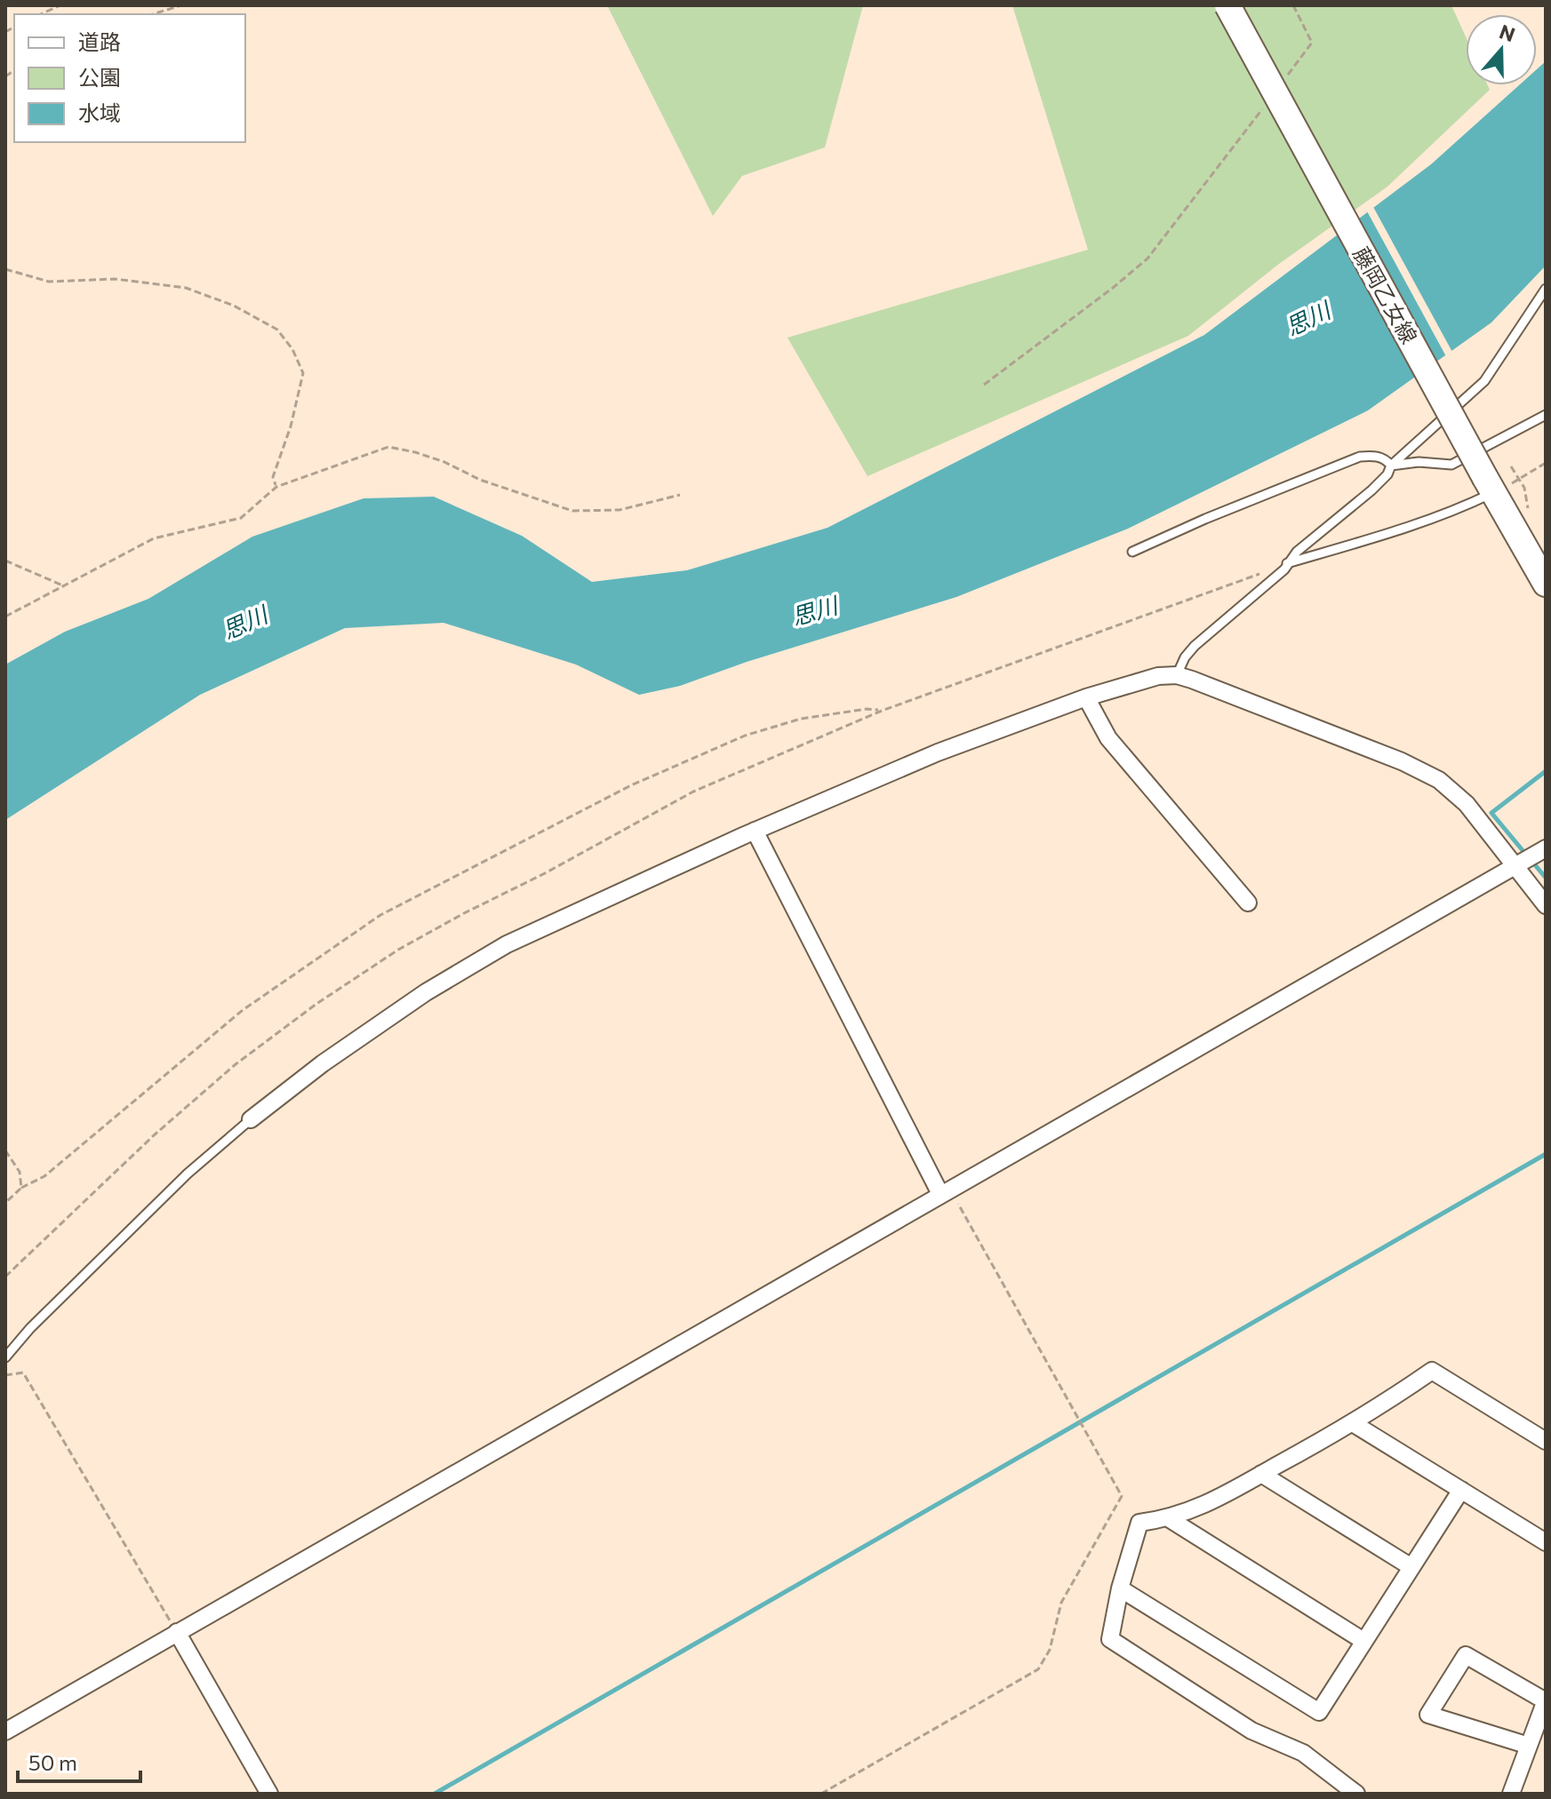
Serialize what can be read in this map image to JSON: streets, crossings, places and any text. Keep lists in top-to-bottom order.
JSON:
{
  "streets": {
    "main road": ["藤岡乙女線"]
  },
  "water": ["思川"],
  "legend": ["道路", "公園", "水域"],
  "scale_bar": "50 m",
  "north": "top"
}
